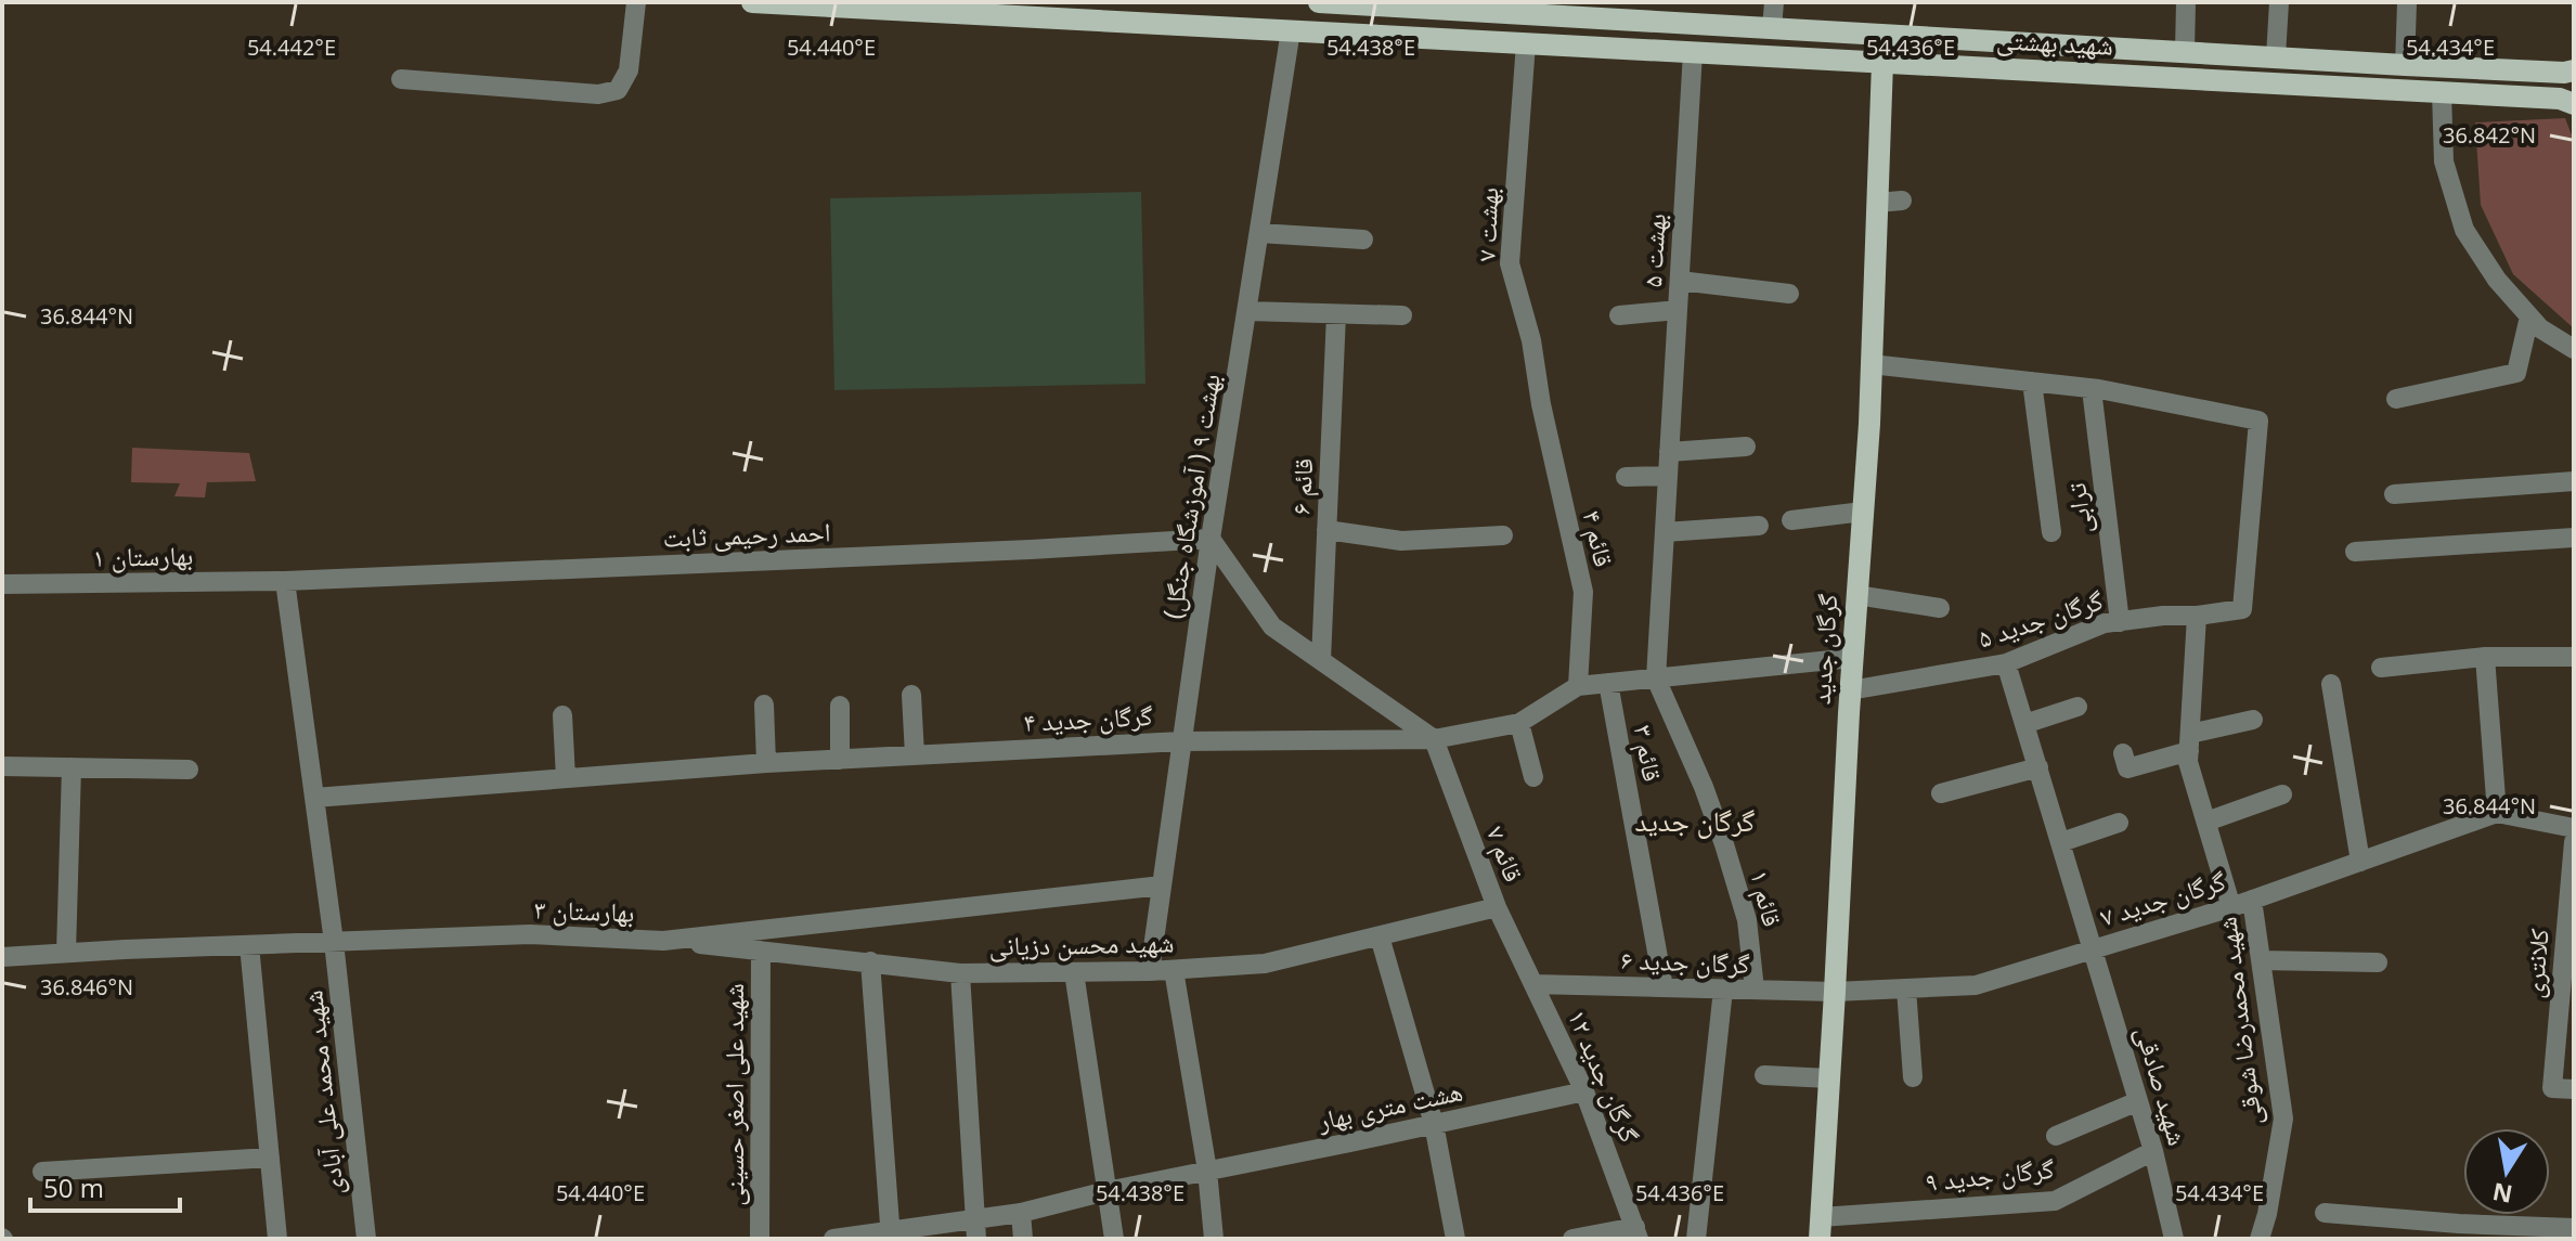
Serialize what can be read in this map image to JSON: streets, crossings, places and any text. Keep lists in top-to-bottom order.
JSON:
{
  "streets": {
    "main road": ["شهید بهشتی", "گرگان جدید"],
    "street": [
      "بهشت ۷",
      "بهشت ۵",
      "قائم ۶",
      "بهشت ۹ ( آموزشگاه جنگل)",
      "ترابی",
      "احمد رحیمی ثابت",
      "قائم ۴",
      "۱ بهارستان",
      "گرگان جدید ۵",
      "گرگان جدید ۴",
      "۳ قائم",
      "۷ قائم",
      "۱ قائم",
      "گرگان جدید ۷",
      "بهارستان ۳",
      "شهید محسن دزیانی",
      "گرگان جدید ۶",
      "کلانتری",
      "شهید محمدرضا شوقی",
      "گرگان جدید ۱۲",
      "شهید صادقی",
      "شهید محمد علی آبادی",
      "شهید علی اصغر حسینی",
      "هشت متری بهار",
      "گرگان جدید ۹"
    ]
  },
  "crossings": [
    ["شهید بهشتی", "بهشت ۷"],
    ["شهید بهشتی", "بهشت ۵"],
    ["شهید بهشتی", "بهشت ۹ ( آموزشگاه جنگل)"],
    ["شهید بهشتی", "گرگان جدید"],
    ["بهشت ۷", "قائم ۴"],
    ["بهشت ۵", "گرگان جدید ۴"],
    ["بهشت ۵", "۱ قائم"],
    ["بهشت ۹ ( آموزشگاه جنگل)", "احمد رحیمی ثابت"],
    ["بهشت ۹ ( آموزشگاه جنگل)", "گرگان جدید ۴"],
    ["بهشت ۹ ( آموزشگاه جنگل)", "بهارستان ۳"],
    ["بهشت ۹ ( آموزشگاه جنگل)", "شهید محسن دزیانی"],
    ["ترابی", "گرگان جدید ۵"],
    ["احمد رحیمی ثابت", "۱ بهارستان"],
    ["احمد رحیمی ثابت", "شهید محمد علی آبادی"],
    ["قائم ۴", "گرگان جدید ۴"],
    ["۱ بهارستان", "شهید محمد علی آبادی"],
    ["گرگان جدید ۵", "گرگان جدید"],
    ["گرگان جدید ۵", "شهید صادقی"],
    ["گرگان جدید", "گرگان جدید ۴"],
    ["گرگان جدید", "گرگان جدید ۷"],
    ["گرگان جدید", "گرگان جدید ۶"],
    ["گرگان جدید", "گرگان جدید ۹"],
    ["گرگان جدید ۴", "۳ قائم"],
    ["گرگان جدید ۴", "۷ قائم"],
    ["گرگان جدید ۴", "۱ قائم"],
    ["گرگان جدید ۴", "شهید محمد علی آبادی"],
    ["۳ قائم", "گرگان جدید ۶"],
    ["۷ قائم", "شهید محسن دزیانی"],
    ["۷ قائم", "گرگان جدید ۶"],
    ["۷ قائم", "گرگان جدید ۱۲"],
    ["۱ قائم", "گرگان جدید ۶"],
    ["گرگان جدید ۷", "گرگان جدید ۶"],
    ["گرگان جدید ۷", "شهید محمدرضا شوقی"],
    ["گرگان جدید ۷", "شهید صادقی"],
    ["بهارستان ۳", "شهید محسن دزیانی"],
    ["بهارستان ۳", "شهید محمد علی آبادی"],
    ["شهید محسن دزیانی", "شهید علی اصغر حسینی"],
    ["گرگان جدید ۶", "گرگان جدید ۱۲"],
    ["گرگان جدید ۱۲", "هشت متری بهار"],
    ["شهید صادقی", "گرگان جدید ۹"]
  ],
  "districts": ["گرگان جدید"],
  "scale_bar": "50 m",
  "north": "bottom",
  "coordinates": [
    "54.442°E",
    "54.440°E",
    "54.438°E",
    "54.436°E",
    "54.434°E",
    "36.842°N",
    "36.844°N",
    "36.846°N"
  ]
}
